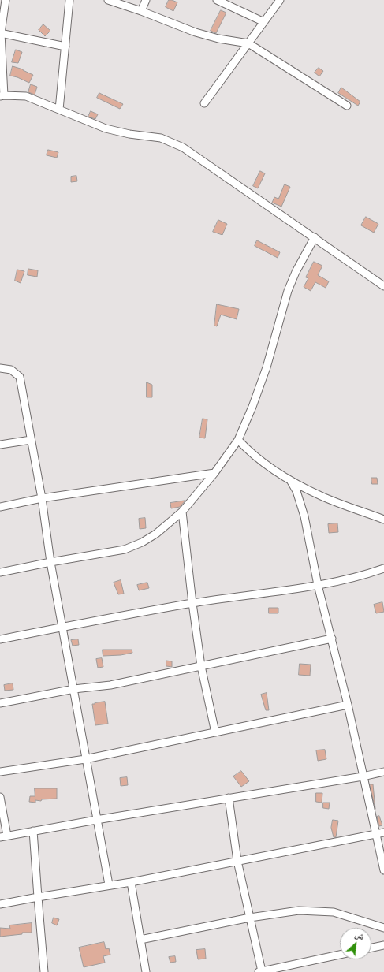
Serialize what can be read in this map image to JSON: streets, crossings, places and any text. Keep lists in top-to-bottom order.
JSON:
{
  "north": "top right"
}
